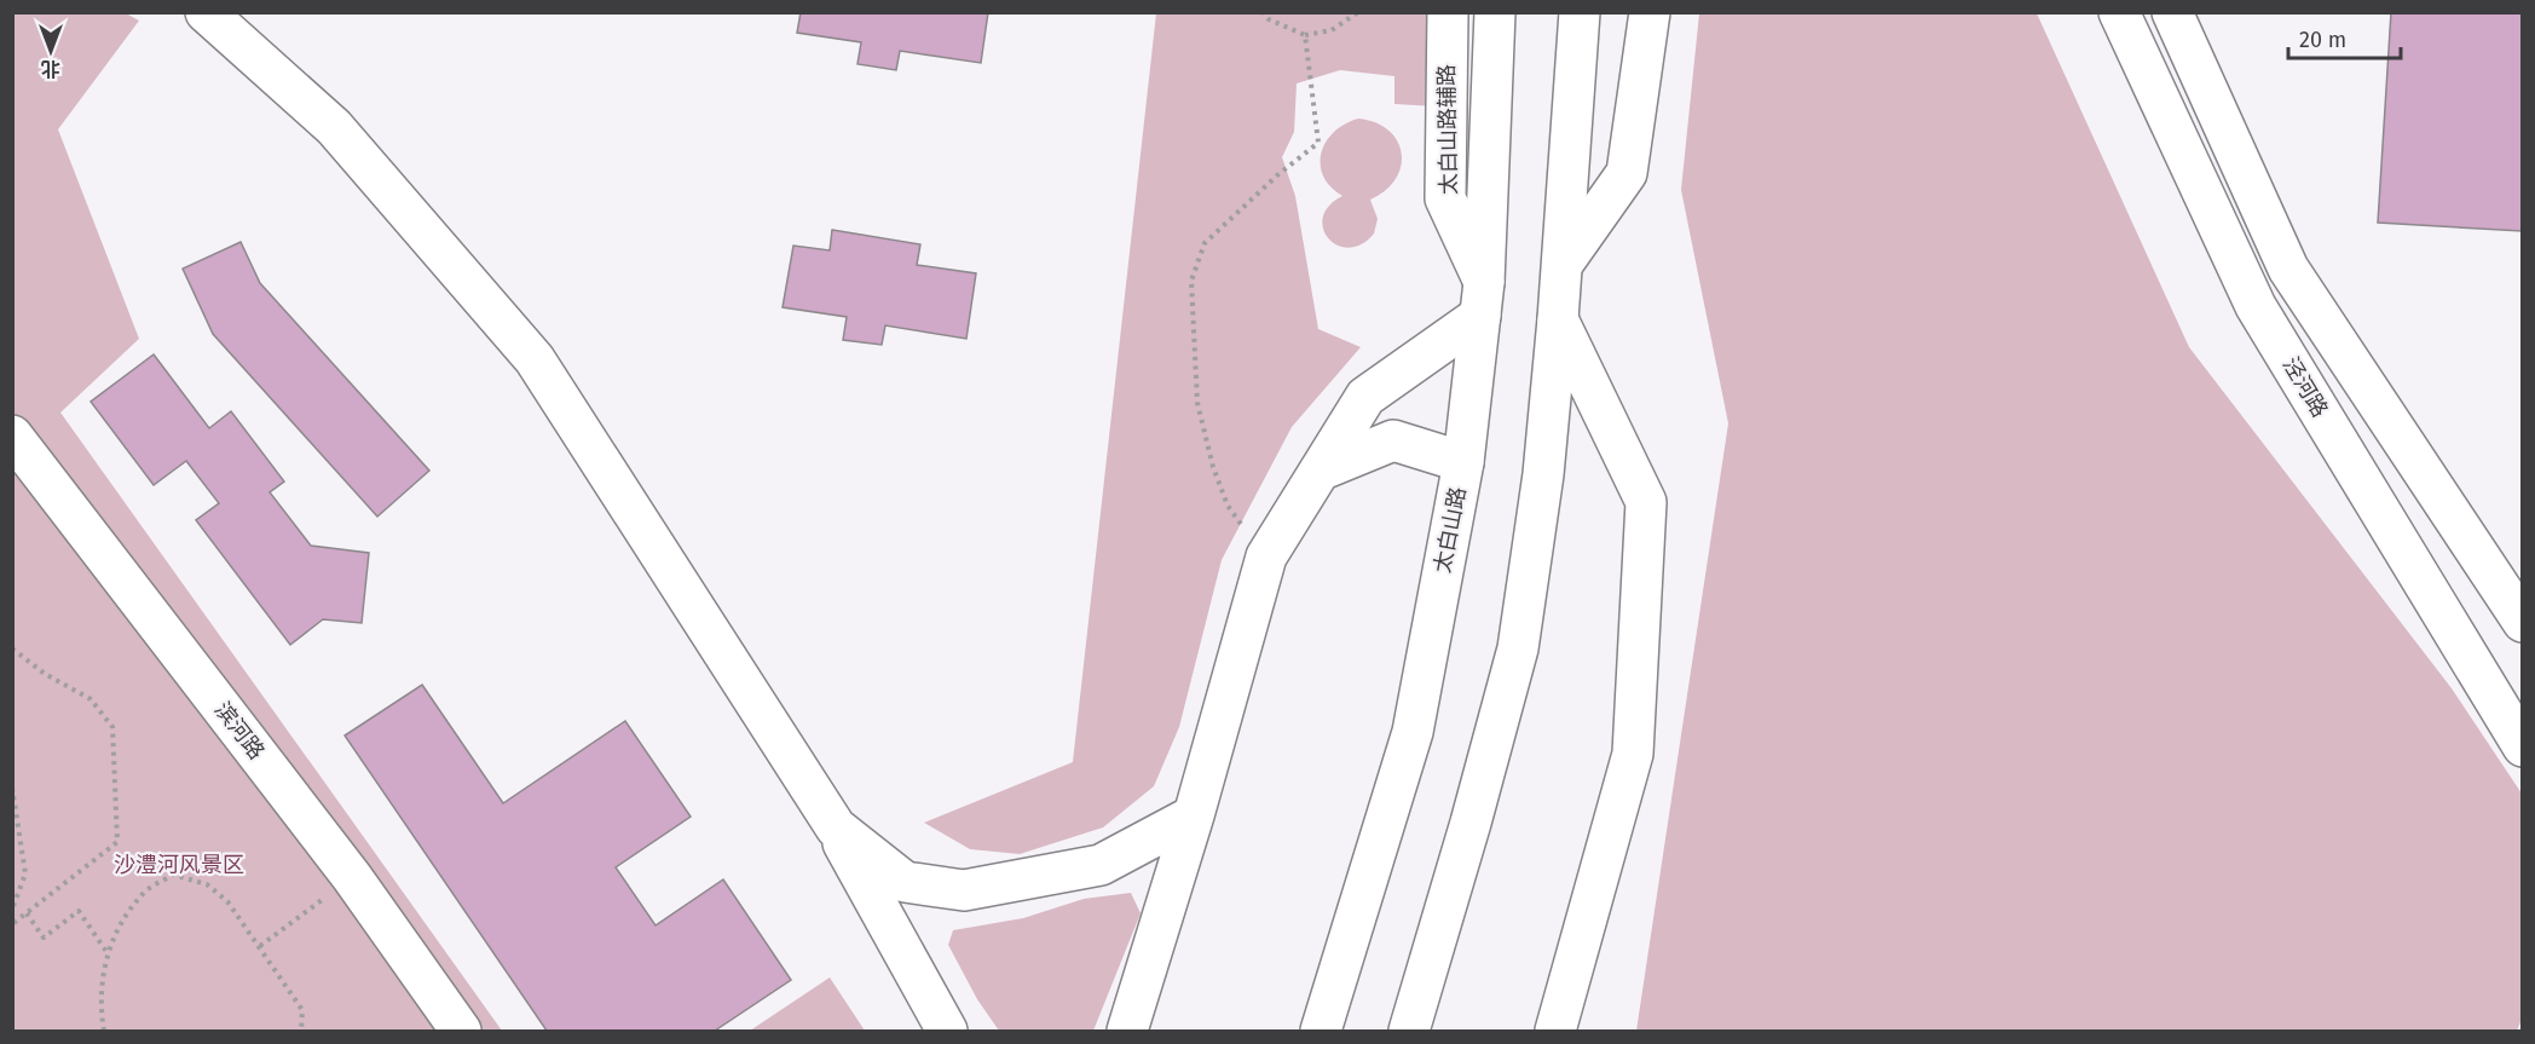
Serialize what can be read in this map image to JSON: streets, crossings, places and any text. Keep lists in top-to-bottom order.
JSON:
{
  "streets": {
    "street": [
      "太白山路辅路",
      "泾河路",
      "太白山路",
      "滨河路"
    ]
  },
  "crossings": [
    ["太白山路辅路", "太白山路"]
  ],
  "parks": ["沙澧河风景区"],
  "scale_bar": "20 m",
  "north": "bottom"
}
